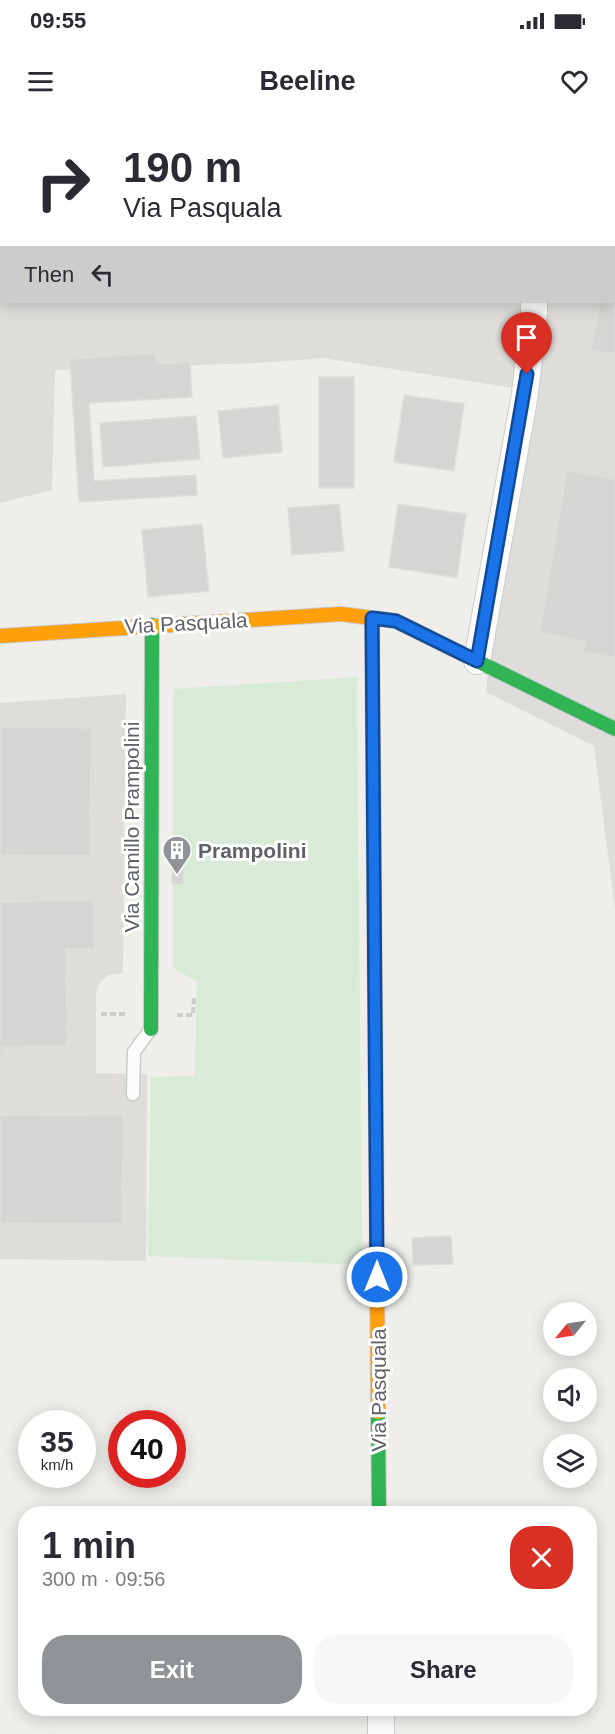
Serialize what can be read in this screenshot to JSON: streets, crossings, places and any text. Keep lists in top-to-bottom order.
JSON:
{
  "streets": {
    "street": ["Via Pasquala", "Via Camillo Prampolini"]
  },
  "crossings": [
    ["Via Pasquala", "Via Camillo Prampolini"]
  ],
  "places": {
    "building": ["Prampolini"]
  },
  "north": "bottom left",
  "page": {
    "status": "09:55",
    "header": "Beeline",
    "turn": ["190 m", "Via Pasquala"],
    "then": "Then",
    "speed": "35 km/h",
    "limit": "40",
    "heading": ["1 min", "300 m · 09:56"],
    "buttons": ["Exit", "Share"]
  }
}
